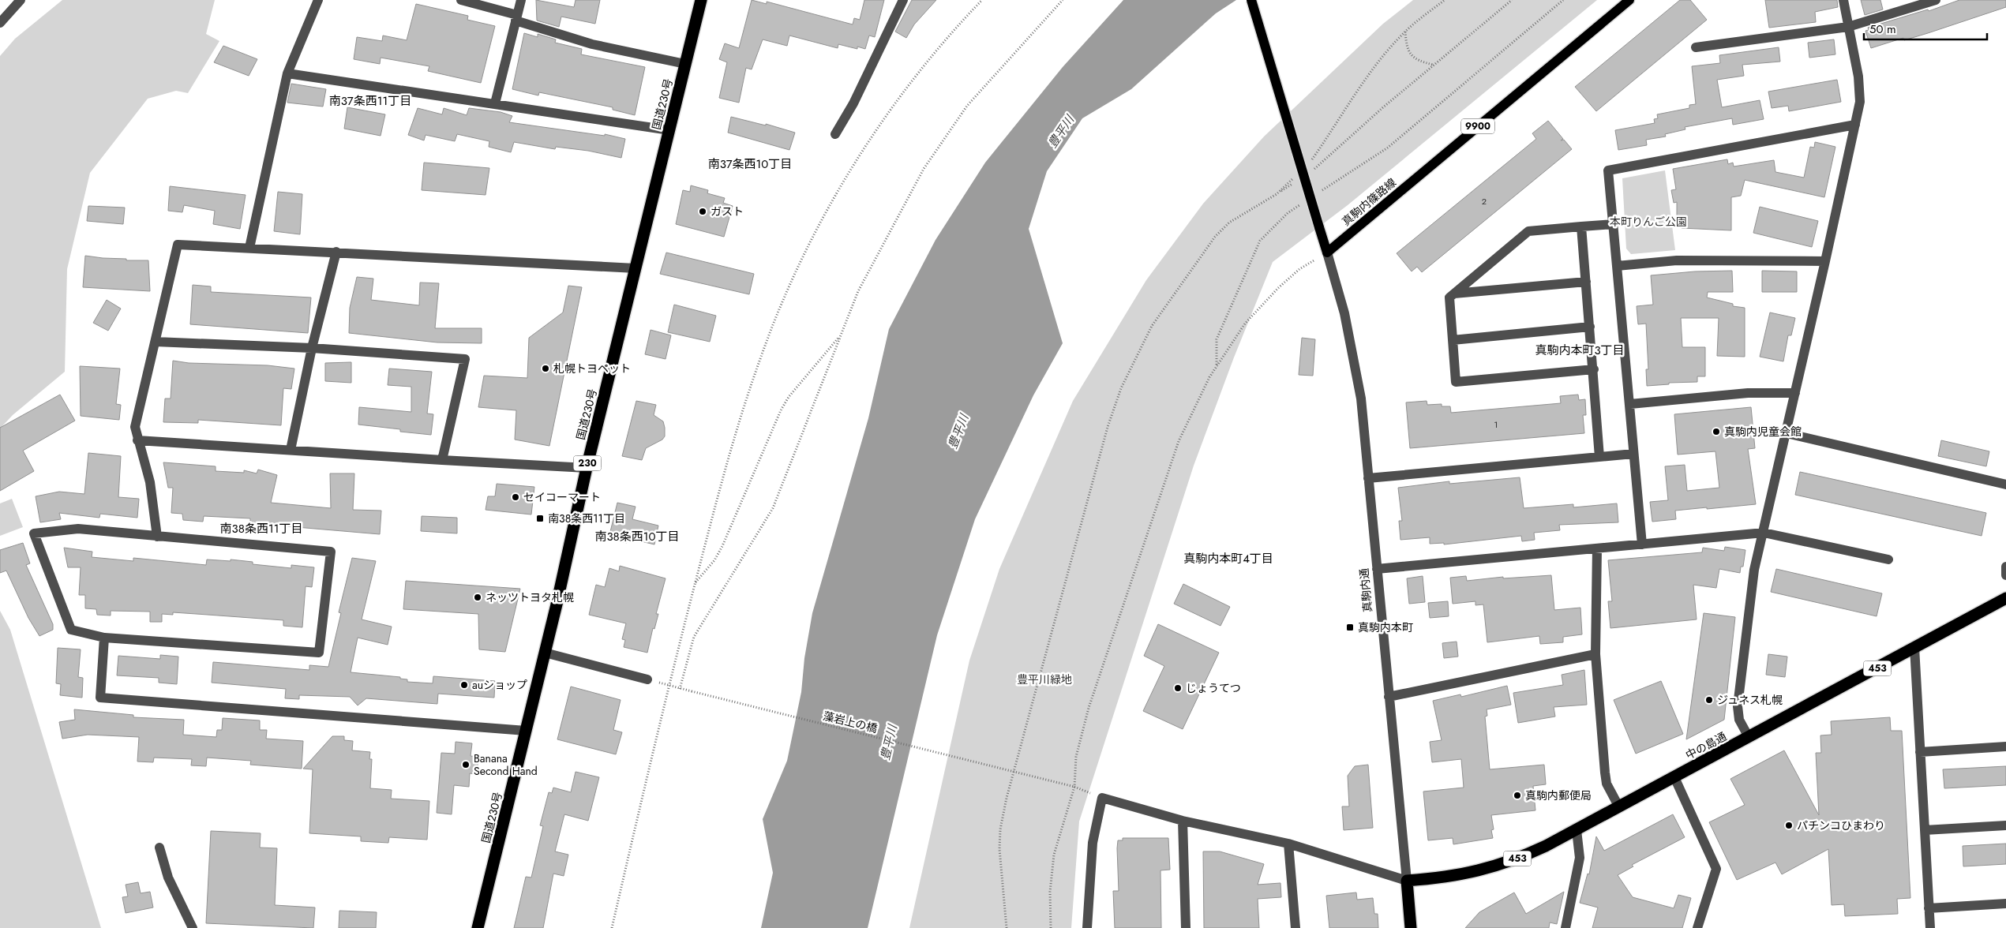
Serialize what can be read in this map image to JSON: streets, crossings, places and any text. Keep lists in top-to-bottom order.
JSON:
{
  "streets": {
    "highway": [
      "国道230号",
      "230",
      "真駒内通",
      "453",
      "中の島通"
    ],
    "main road": ["9900", "真駒内篠路線"],
    "path": ["藻岩上の橋"]
  },
  "crossings": [
    ["真駒内篠路線", "真駒内通"],
    ["真駒内通", "中の島通"]
  ],
  "districts": [
    "南37条西11丁目",
    "南37条西10丁目",
    "真駒内本町3丁目",
    "南38条西11丁目",
    "南38条西10丁目",
    "真駒内本町4丁目"
  ],
  "water": ["豊平川"],
  "parks": ["本町りんご公園", "豊平川緑地"],
  "places": {
    "other": [
      "ガスト",
      "札幌トヨペット",
      "真駒内児童会館",
      "セイコーマート",
      "ネッツトヨタ札幌",
      "auショップ",
      "じょうてつ",
      "ジュネス札幌",
      "Banana Second Hand",
      "真駒内郵便局",
      "パチンコひまわり"
    ],
    "transit": ["南38条西11丁目", "真駒内本町"]
  },
  "house_numbers": ["2", "1"],
  "scale_bar": "50 m"
}
